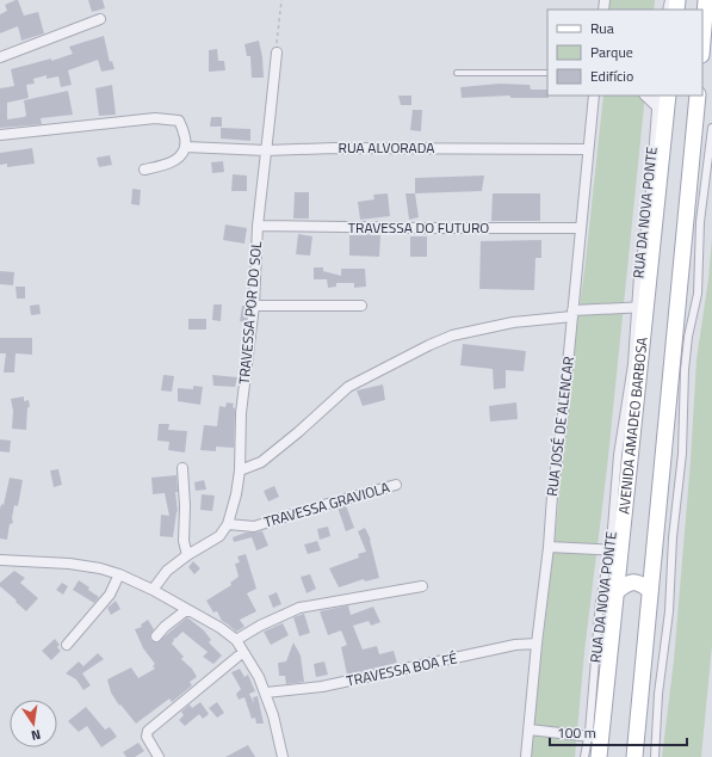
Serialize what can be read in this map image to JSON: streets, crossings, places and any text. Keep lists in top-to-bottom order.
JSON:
{
  "streets": {
    "main road": ["AVENIDA AMADEO BARBOSA"],
    "street": [
      "RUA ALVORADA",
      "RUA DA NOVA PONTE",
      "TRAVESSA DO FUTURO",
      "TRAVESSA POR DO SOL",
      "RUA JOSÉ DE ALENCAR",
      "TRAVESSA GRAVIOLA",
      "TRAVESSA BOA FÉ"
    ]
  },
  "crossings": [
    ["RUA ALVORADA", "TRAVESSA POR DO SOL"],
    ["RUA ALVORADA", "RUA JOSÉ DE ALENCAR"],
    ["RUA DA NOVA PONTE", "AVENIDA AMADEO BARBOSA"],
    ["TRAVESSA DO FUTURO", "TRAVESSA POR DO SOL"],
    ["TRAVESSA DO FUTURO", "RUA JOSÉ DE ALENCAR"],
    ["TRAVESSA POR DO SOL", "TRAVESSA GRAVIOLA"],
    ["RUA JOSÉ DE ALENCAR", "TRAVESSA BOA FÉ"]
  ],
  "legend": ["Rua", "Parque", "Edifício"],
  "scale_bar": "100 m",
  "north": "bottom"
}
